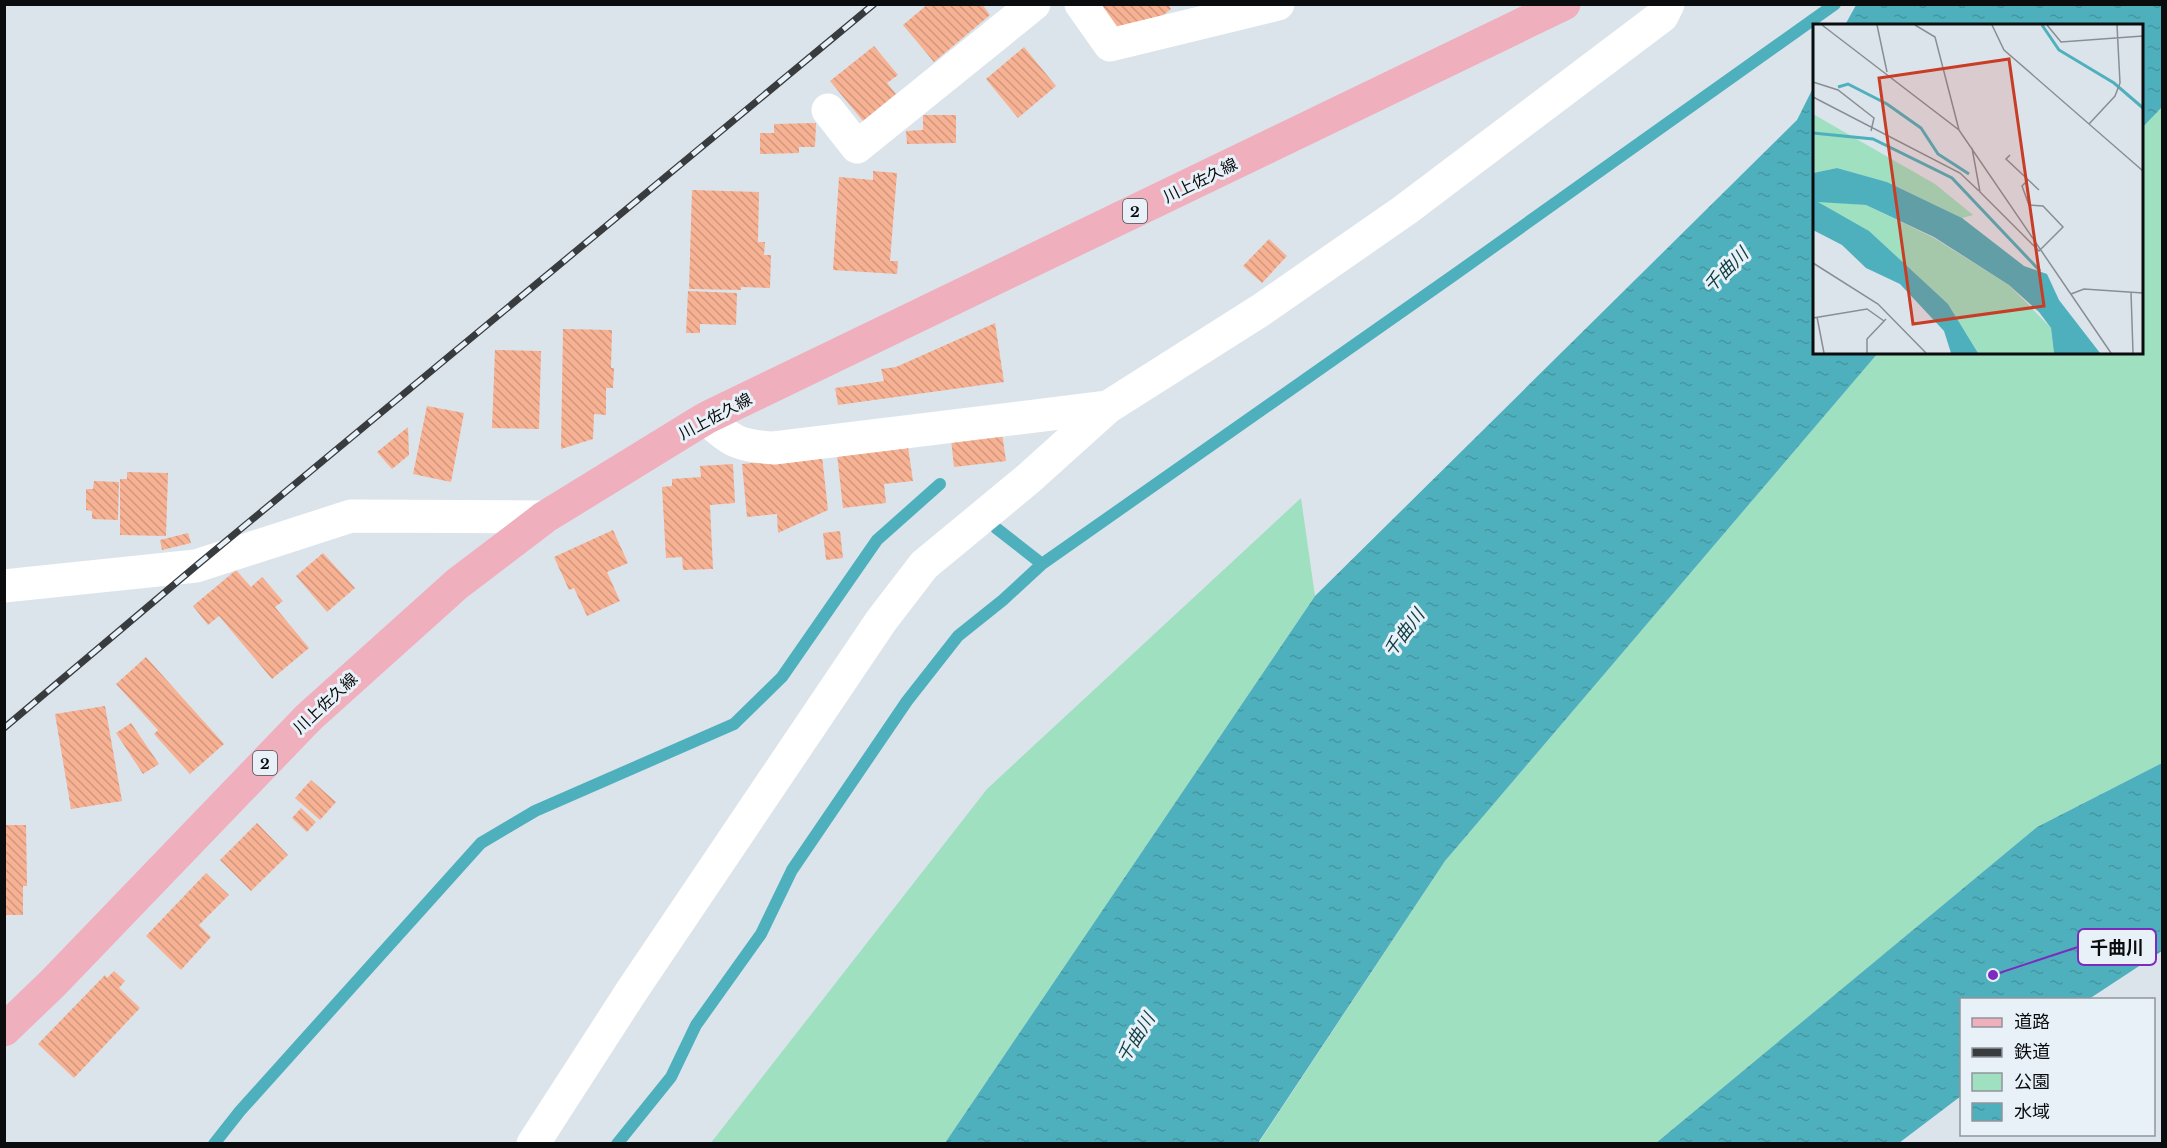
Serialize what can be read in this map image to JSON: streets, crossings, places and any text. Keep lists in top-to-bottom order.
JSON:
{
  "streets": {
    "main road": ["川上佐久線", "2"]
  },
  "water": ["千曲川"],
  "places": ["千曲川"],
  "legend": [
    "道路",
    "鉄道",
    "公園",
    "水域"
  ]
}
